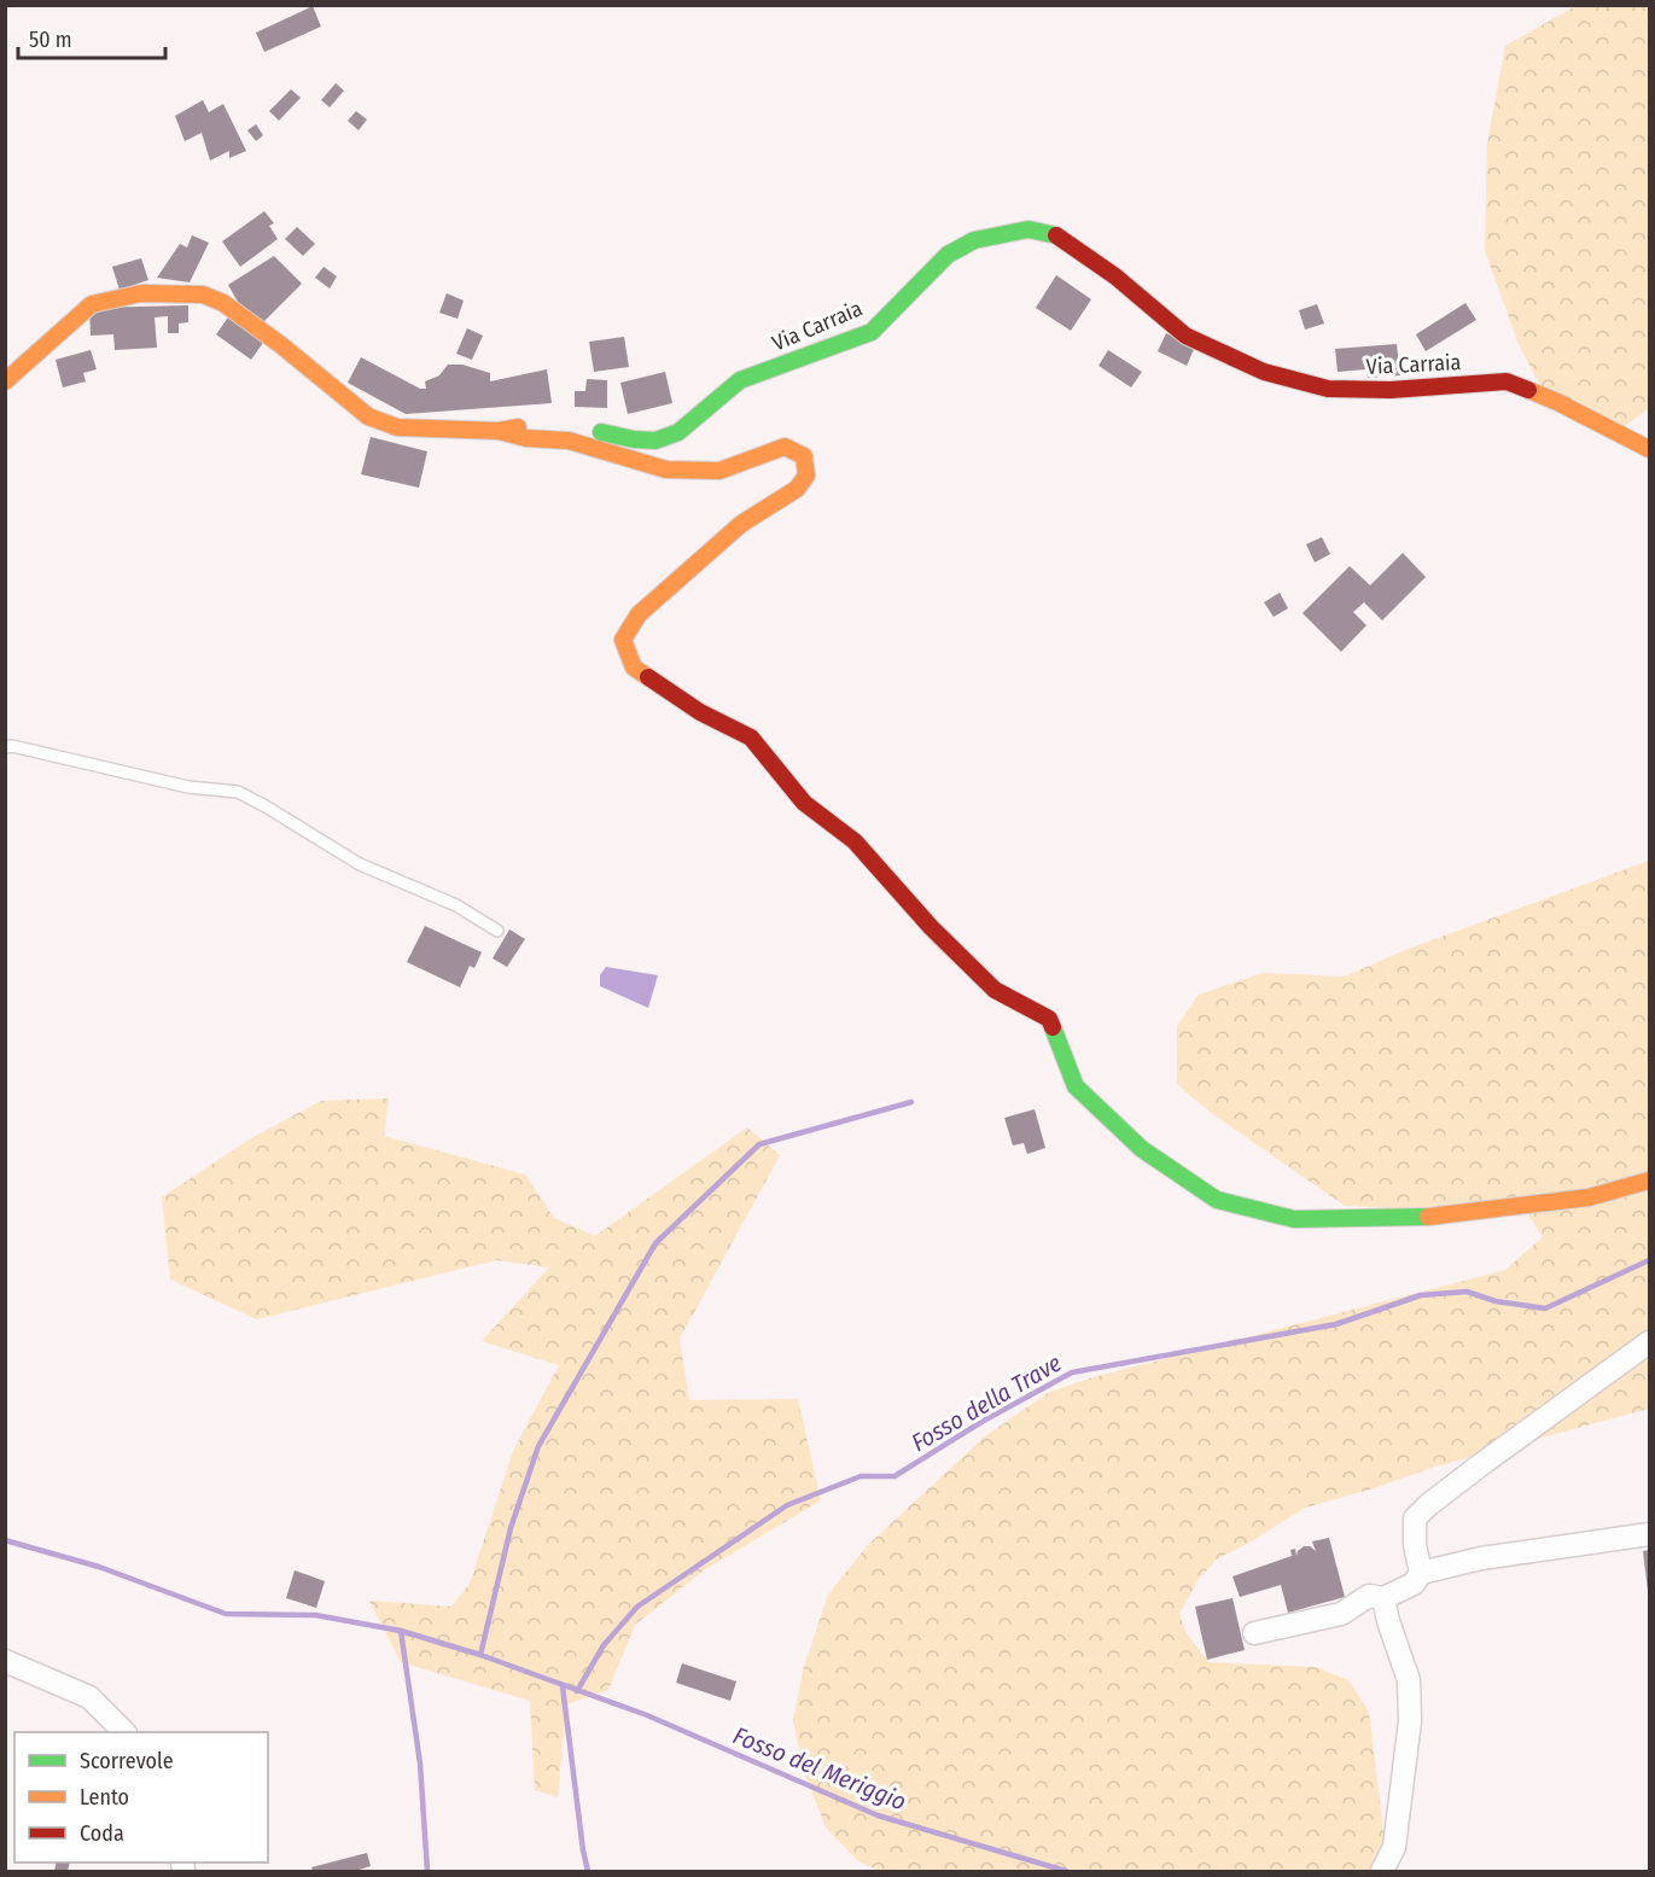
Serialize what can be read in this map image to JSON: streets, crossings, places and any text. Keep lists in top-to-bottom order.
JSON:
{
  "streets": {
    "street": ["Via Carraia"]
  },
  "water": ["Fosso della Trave", "Fosso del Meriggio"],
  "legend": ["Scorrevole", "Lento", "Coda"],
  "scale_bar": "50 m"
}
